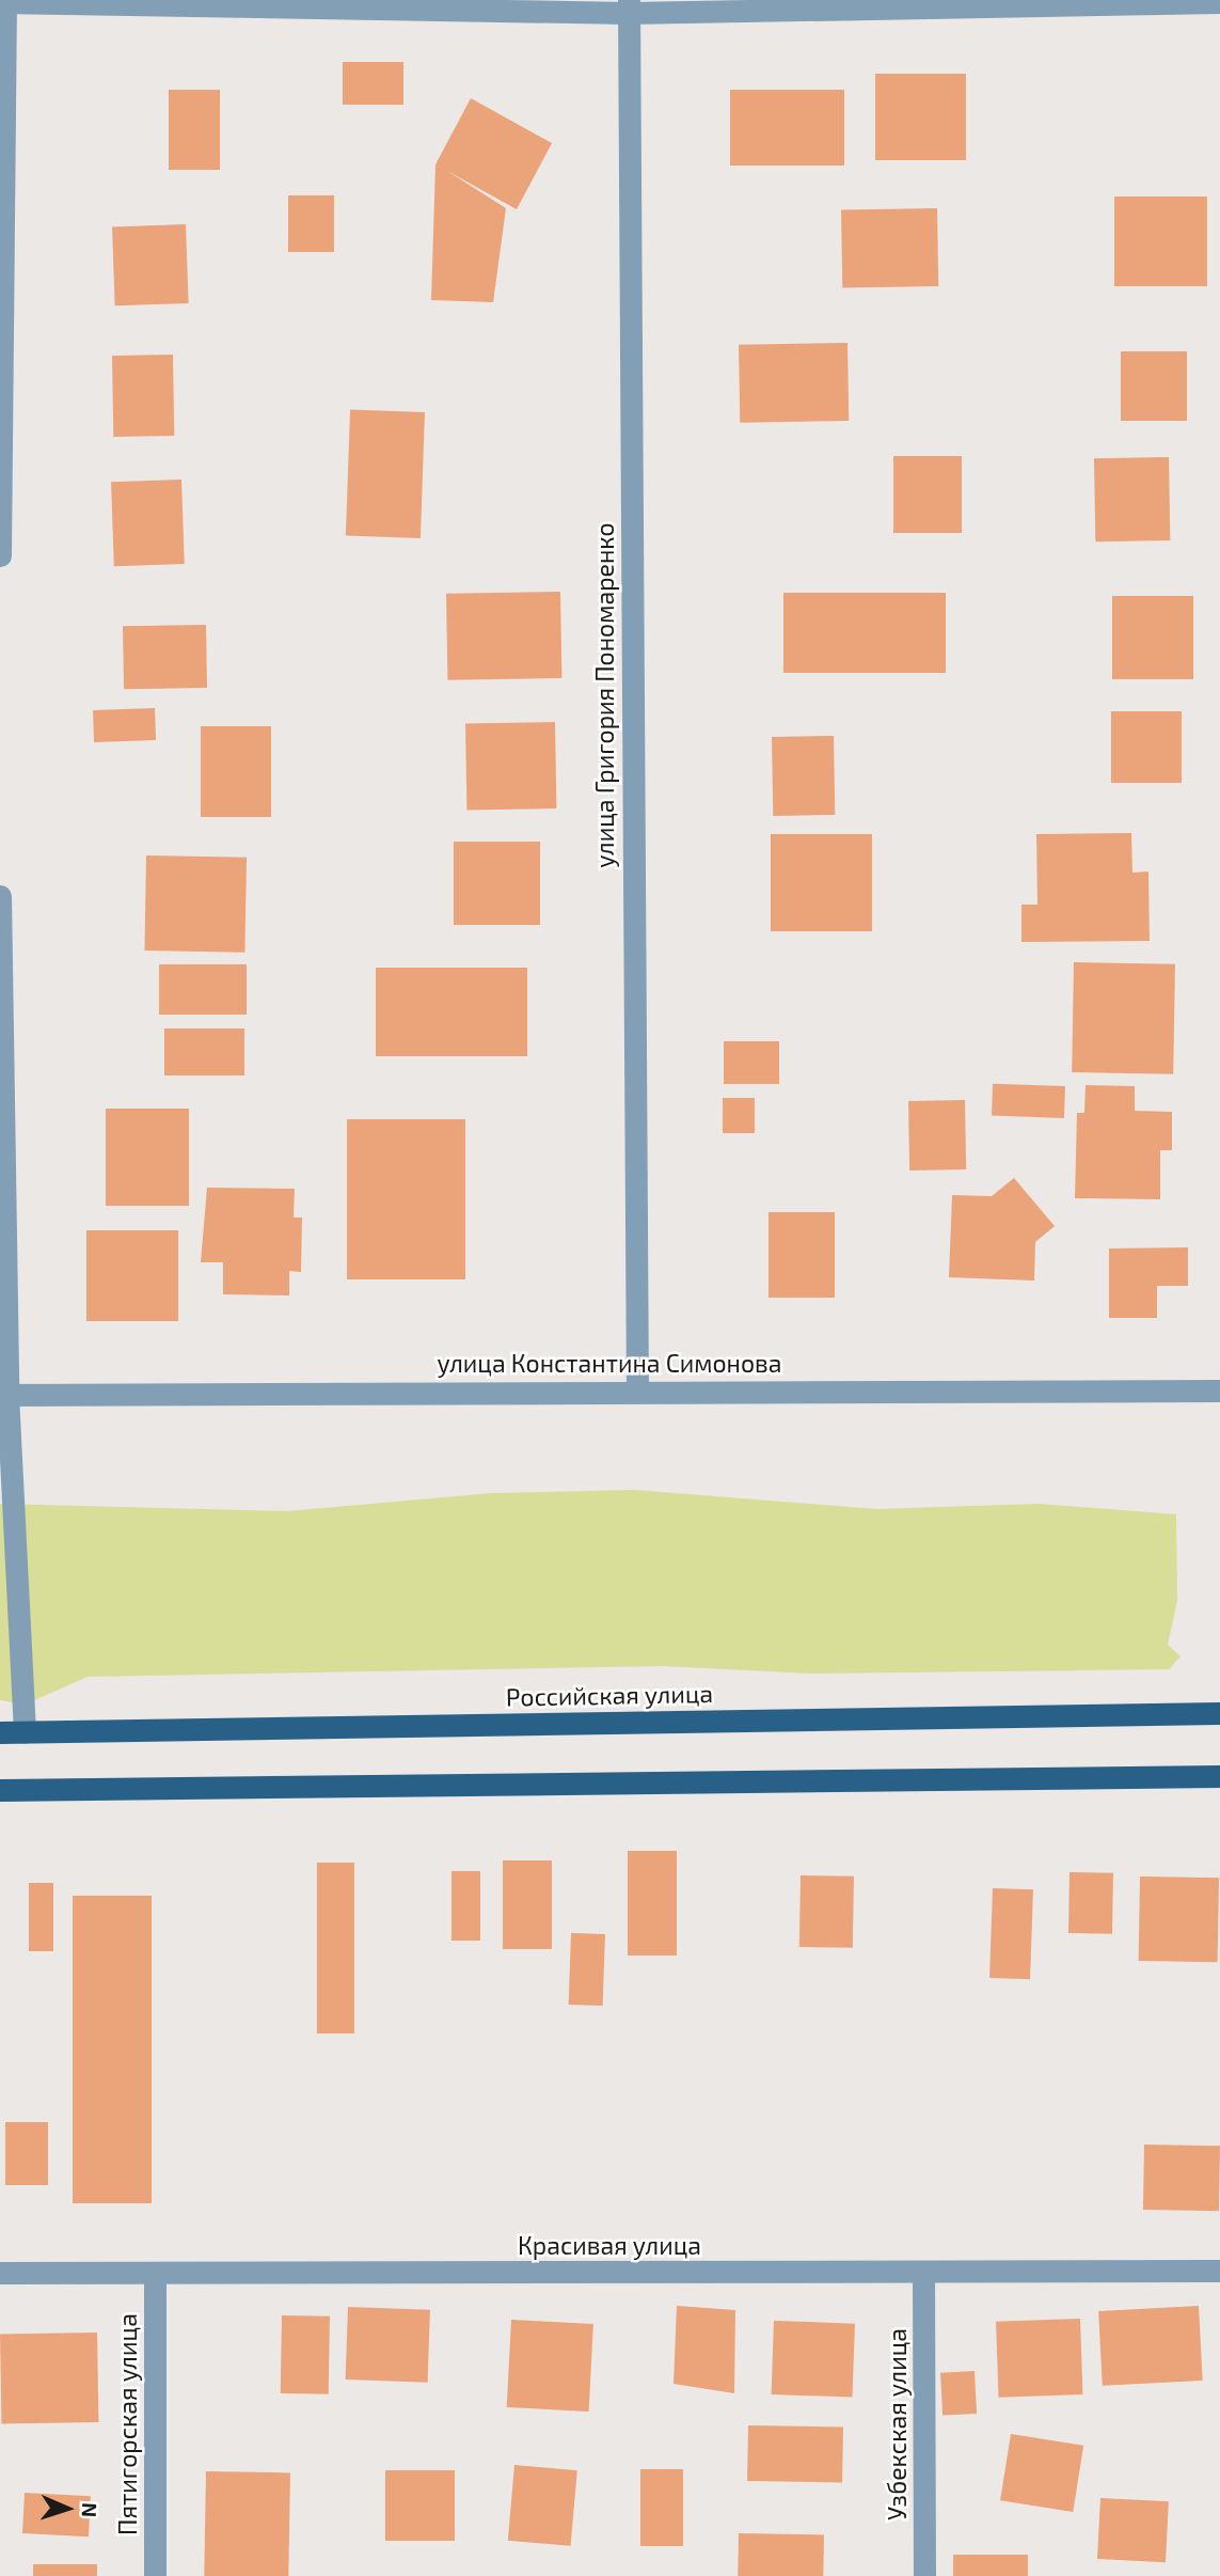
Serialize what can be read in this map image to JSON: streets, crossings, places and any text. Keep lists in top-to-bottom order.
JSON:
{
  "streets": {
    "main road": ["Российская улица"],
    "street": [
      "улица Григория Пономаренко",
      "улица Константина Симонова",
      "Красивая улица",
      "Пятигорская улица",
      "Узбекская улица"
    ]
  },
  "crossings": [
    ["улица Григория Пономаренко", "улица Константина Симонова"],
    ["Красивая улица", "Пятигорская улица"],
    ["Красивая улица", "Узбекская улица"]
  ],
  "north": "right"
}
